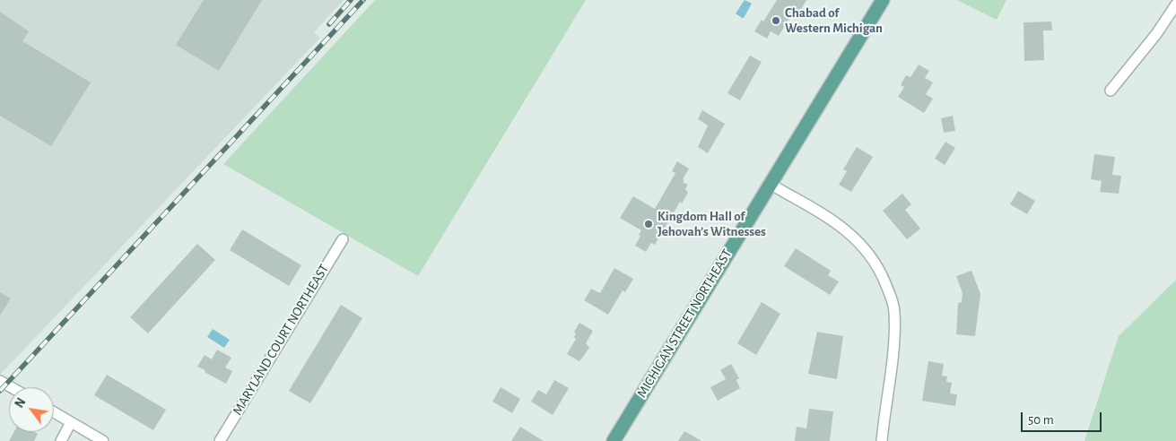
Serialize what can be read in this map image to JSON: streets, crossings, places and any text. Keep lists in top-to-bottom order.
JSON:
{
  "streets": {
    "main road": ["MICHIGAN STREET NORTHEAST"],
    "street": ["MARYLAND COURT NORTHEAST"]
  },
  "places": ["Chabad of Western Michigan", "Kingdom Hall of Jehovah’s Witnesses"],
  "scale_bar": "50 m",
  "north": "top left"
}
